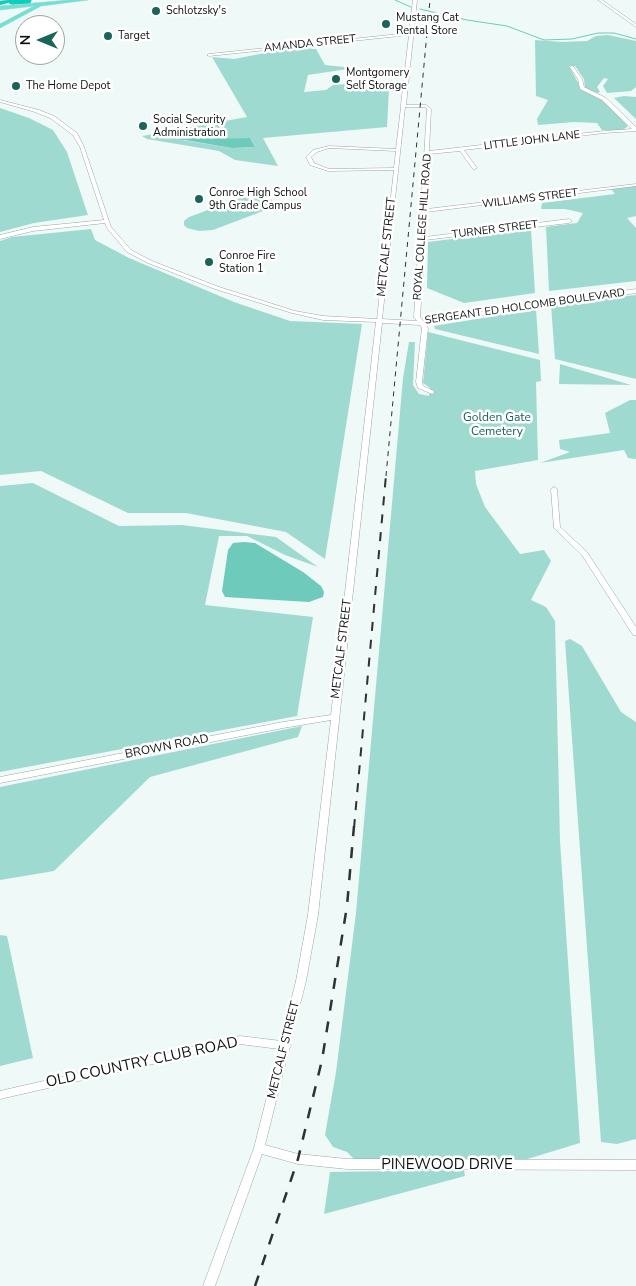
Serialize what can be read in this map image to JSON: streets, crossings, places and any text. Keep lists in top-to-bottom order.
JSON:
{
  "streets": {
    "street": [
      "AMANDA STREET",
      "LITTLE JOHN LANE",
      "WILLIAMS STREET",
      "ROYAL COLLEGE HILL ROAD",
      "TURNER STREET",
      "METCALF STREET",
      "SERGEANT ED HOLCOMB BOULEVARD",
      "BROWN ROAD",
      "OLD COUNTRY CLUB ROAD",
      "PINEWOOD DRIVE"
    ]
  },
  "crossings": [
    ["AMANDA STREET", "METCALF STREET"],
    ["LITTLE JOHN LANE", "ROYAL COLLEGE HILL ROAD"],
    ["WILLIAMS STREET", "ROYAL COLLEGE HILL ROAD"],
    ["ROYAL COLLEGE HILL ROAD", "TURNER STREET"],
    ["ROYAL COLLEGE HILL ROAD", "METCALF STREET"],
    ["ROYAL COLLEGE HILL ROAD", "SERGEANT ED HOLCOMB BOULEVARD"],
    ["METCALF STREET", "SERGEANT ED HOLCOMB BOULEVARD"],
    ["METCALF STREET", "BROWN ROAD"],
    ["METCALF STREET", "OLD COUNTRY CLUB ROAD"],
    ["METCALF STREET", "PINEWOOD DRIVE"]
  ],
  "parks": ["Golden Gate Cemetery"],
  "places": [
    "Schlotzsky's",
    "Mustang Cat Rental Store",
    "Target",
    "Montgomery Self Storage",
    "The Home Depot",
    "Social Security Administration",
    "Conroe High School 9th Grade Campus",
    "Conroe Fire Station 1"
  ],
  "north": "left"
}
